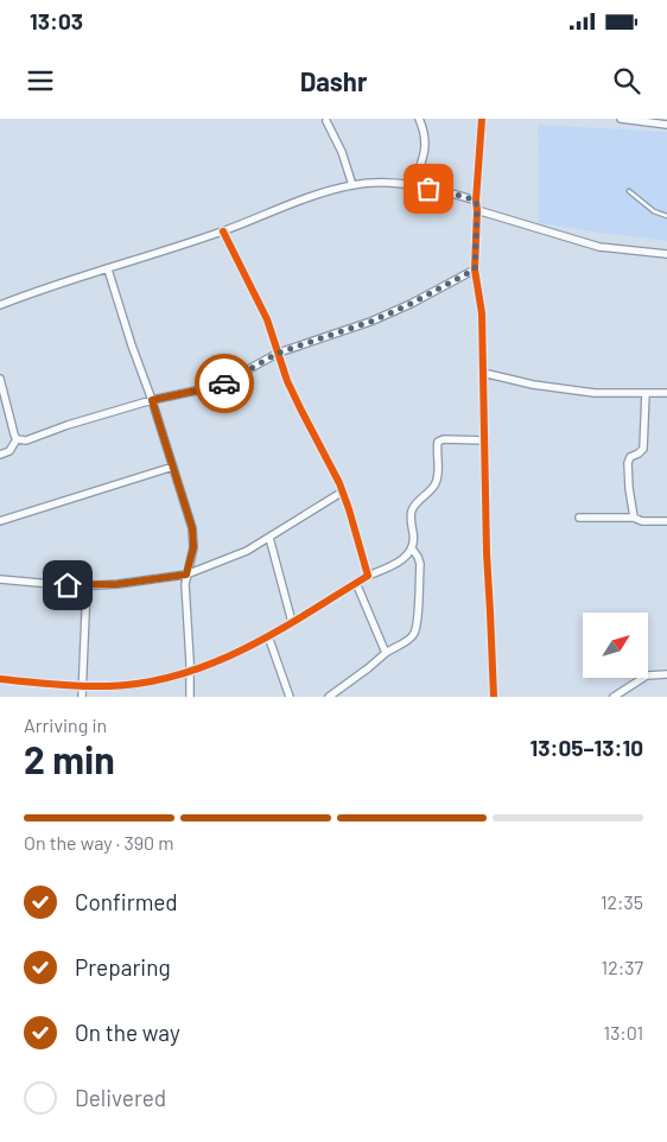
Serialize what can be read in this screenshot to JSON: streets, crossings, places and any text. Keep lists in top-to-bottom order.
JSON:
{
  "north": "top right",
  "page": {
    "status": "13:03",
    "header": "Dashr",
    "heading": ["2 min", "Arriving in", "13:05–13:10"],
    "bar": "On the way · 390 m",
    "list": [
      ["Confirmed", "12:35"],
      ["Preparing", "12:37"],
      ["On the way", "13:01"],
      "Delivered"
    ]
  }
}
